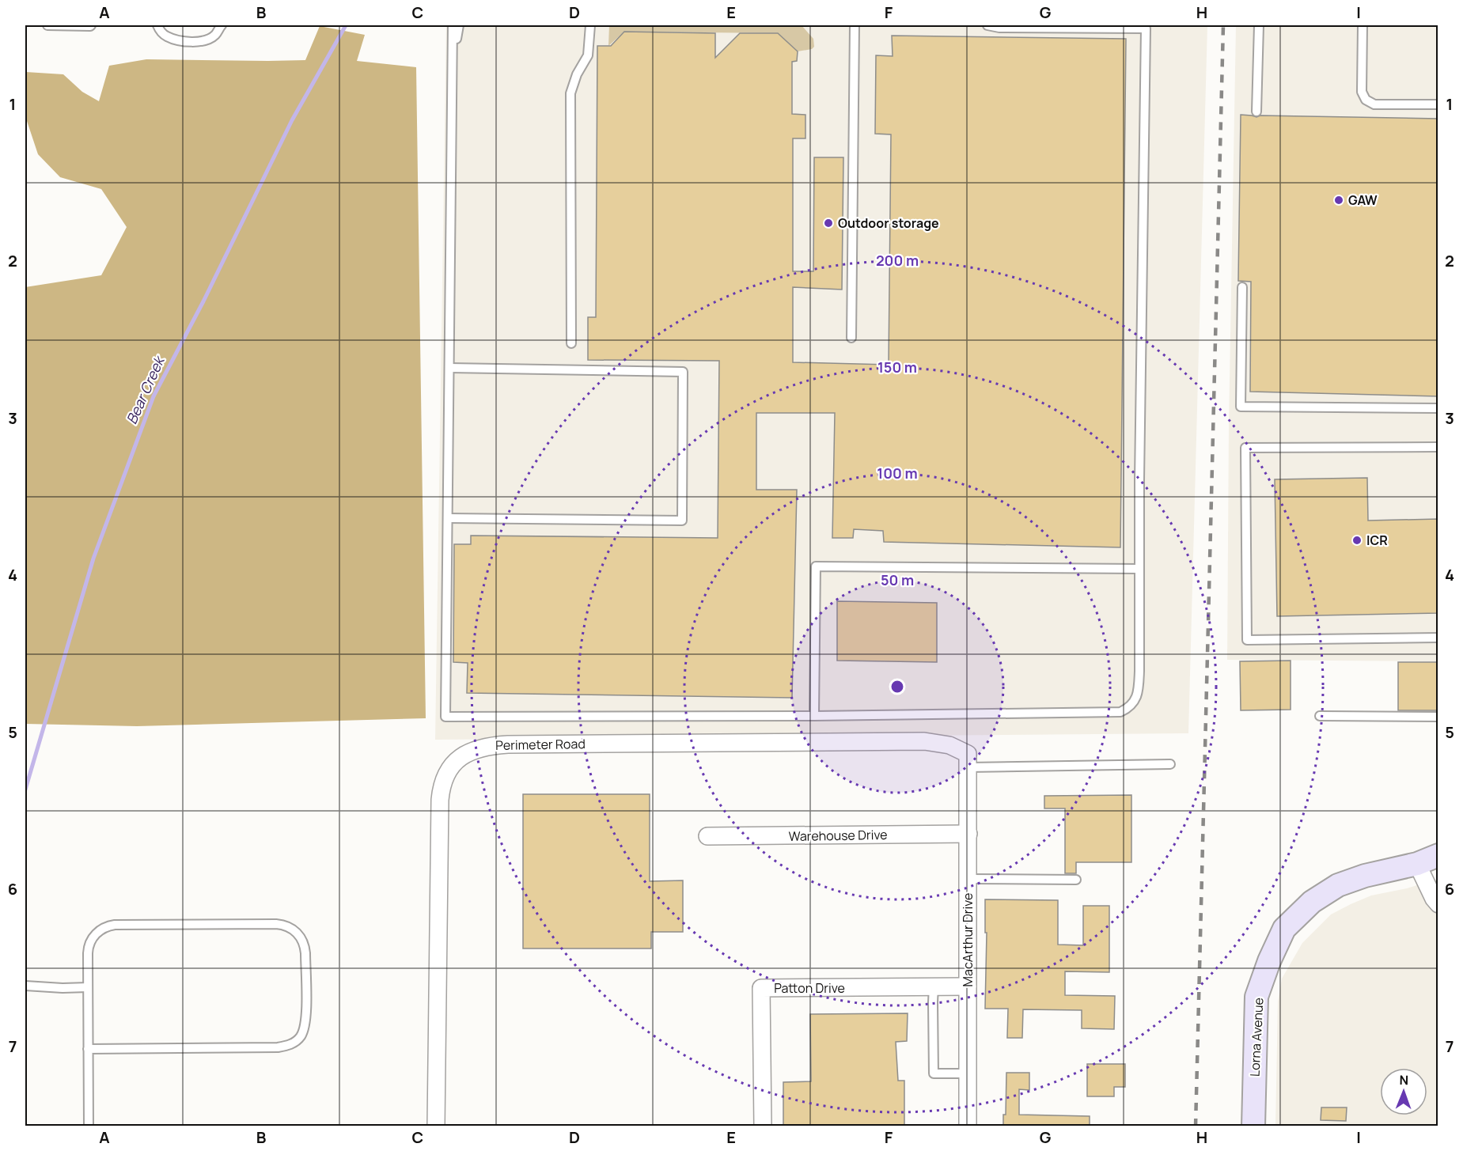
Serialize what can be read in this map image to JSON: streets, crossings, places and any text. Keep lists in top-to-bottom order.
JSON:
{
  "streets": {
    "street": [
      "Perimeter Road",
      "Warehouse Drive",
      "MacArthur Drive",
      "Patton Drive",
      "Lorna Avenue"
    ]
  },
  "crossings": [
    ["Perimeter Road", "MacArthur Drive"],
    ["Warehouse Drive", "MacArthur Drive"],
    ["MacArthur Drive", "Patton Drive"]
  ],
  "water": ["Bear Creek"],
  "places": ["GAW", "Outdoor storage", "ICR"],
  "north": "top",
  "grid": {
    "columns": [
      "A",
      "B",
      "C",
      "D",
      "E",
      "F",
      "G",
      "H",
      "I"
    ],
    "rows": [
      "1",
      "2",
      "3",
      "4",
      "5",
      "6",
      "7"
    ]
  },
  "rings": [
    "200 m",
    "150 m",
    "100 m",
    "50 m"
  ]
}
